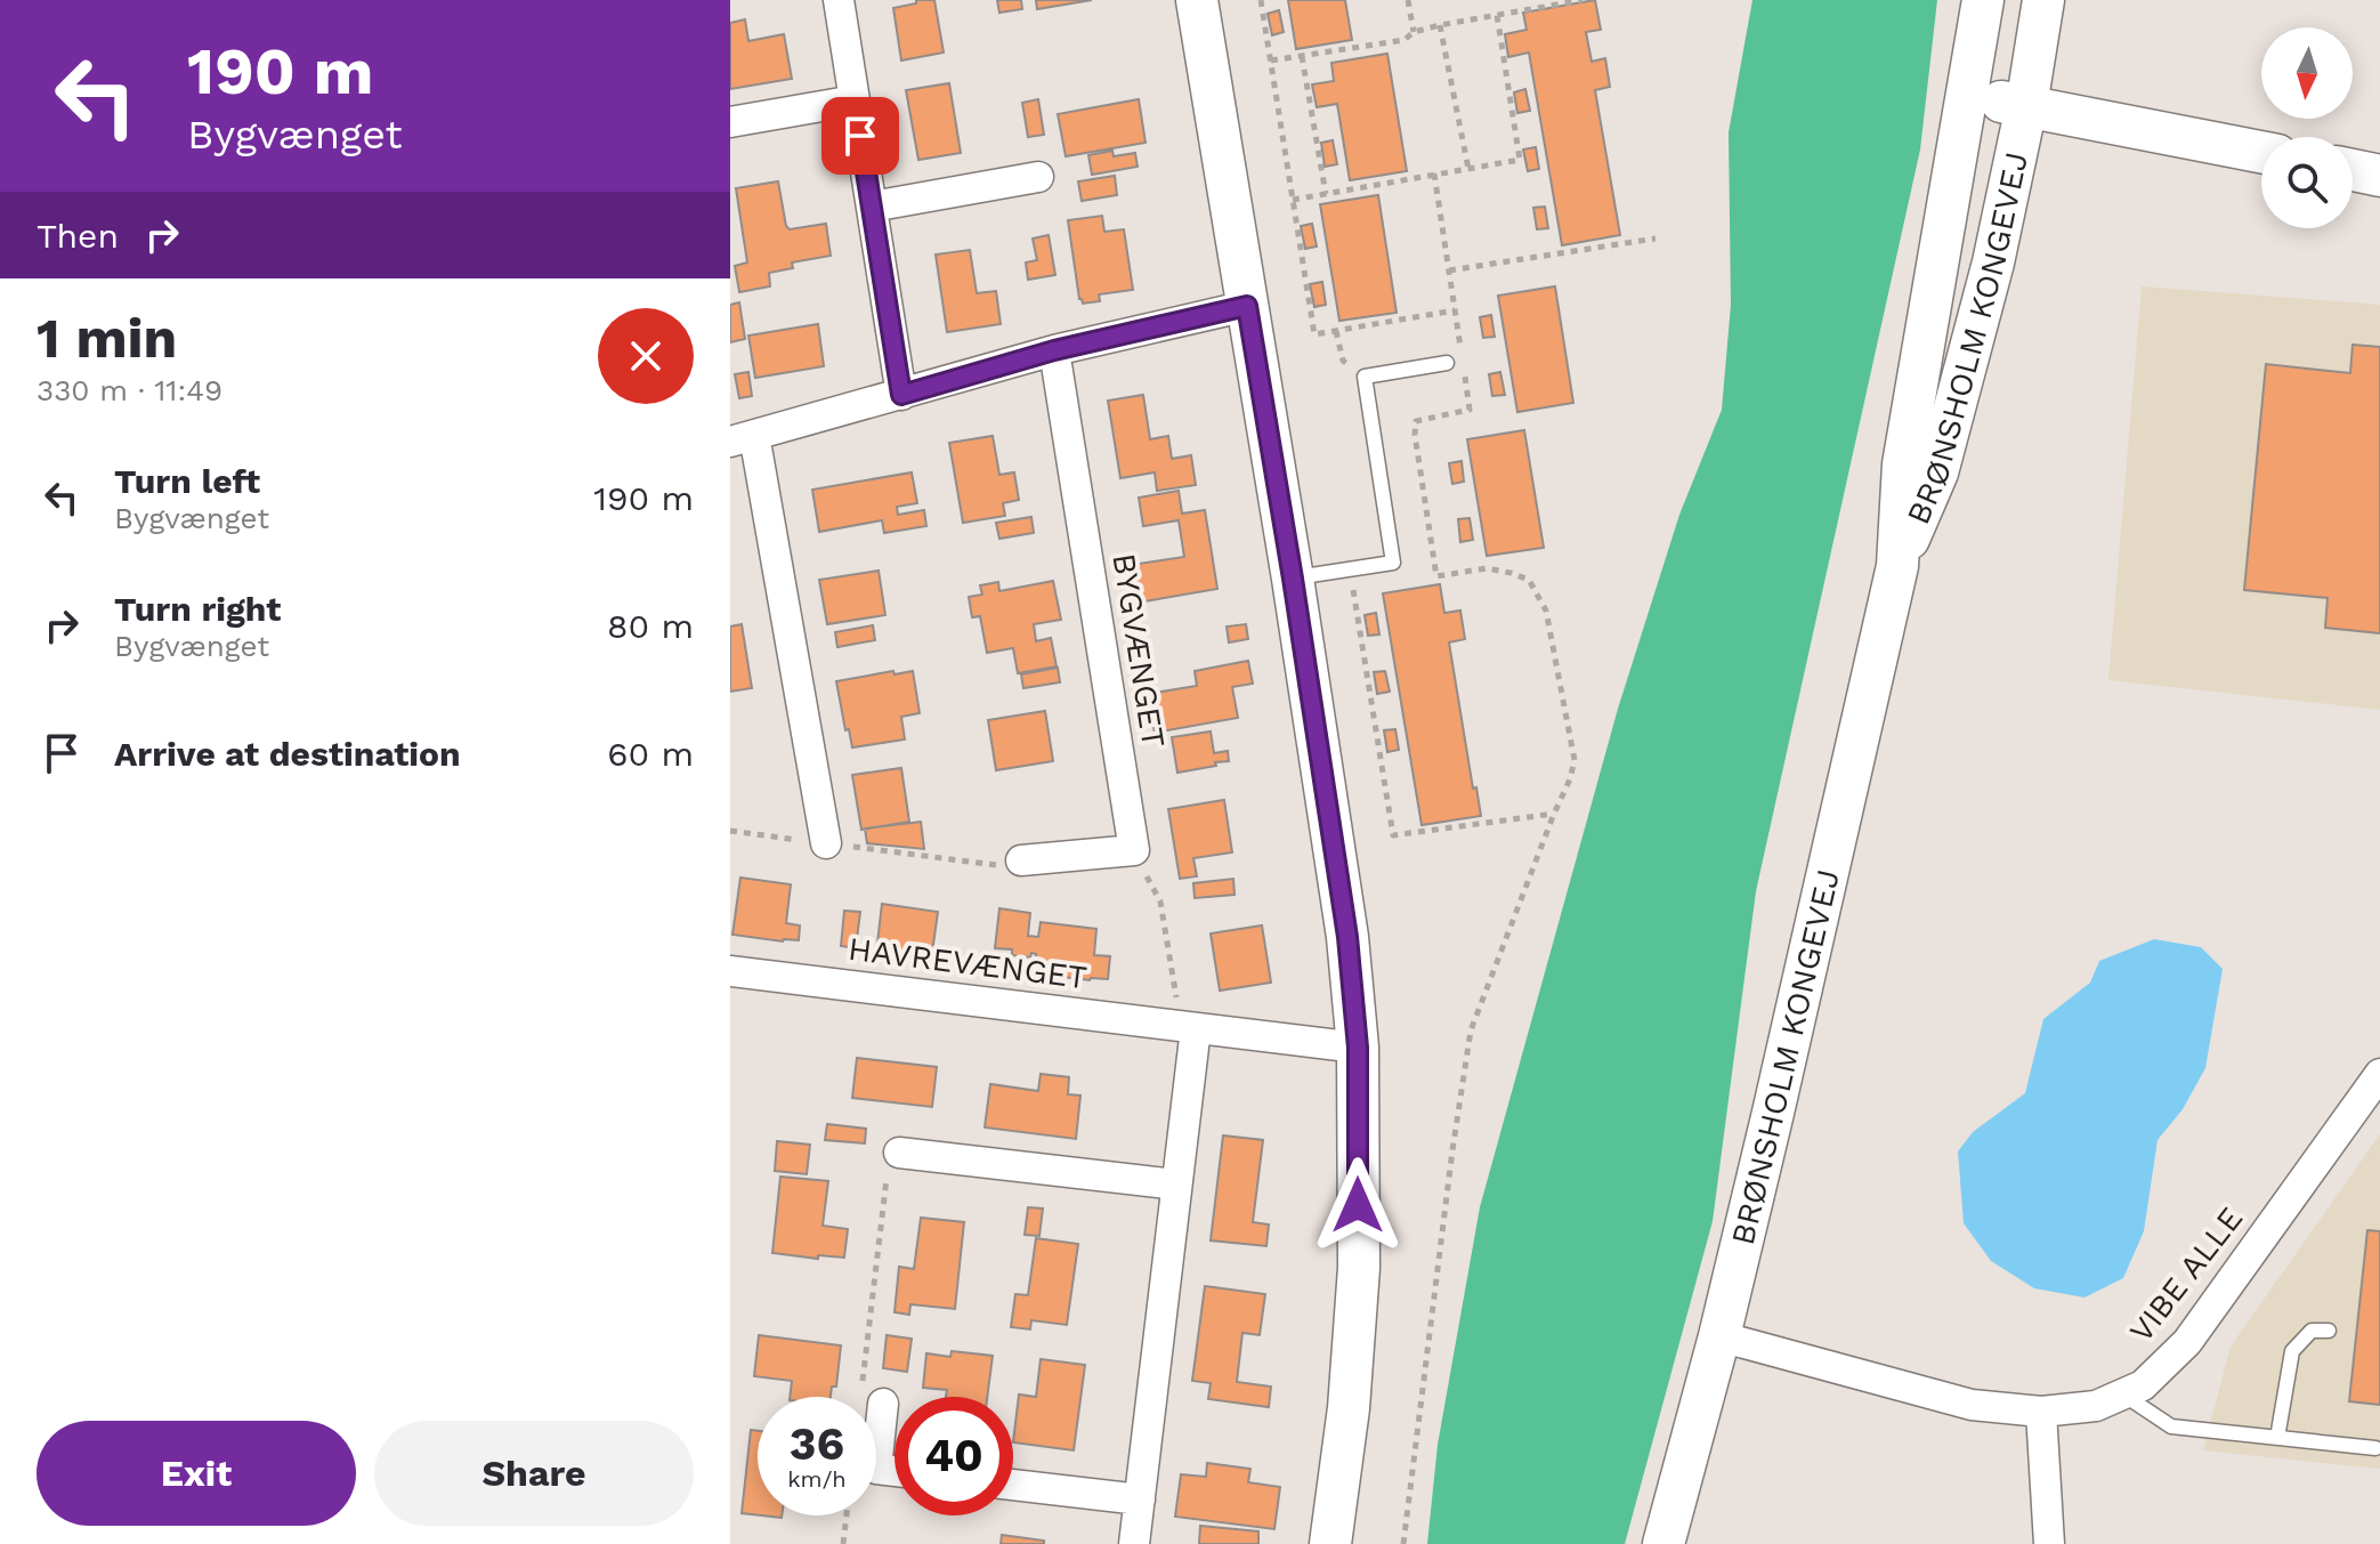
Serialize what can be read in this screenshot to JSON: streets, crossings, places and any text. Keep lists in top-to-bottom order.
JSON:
{
  "streets": {
    "main road": ["BRØNSHOLM KONGEVEJ"],
    "street": ["BYGVÆNGET", "HAVREVÆNGET", "VIBE ALLE"]
  },
  "crossings": [
    ["BRØNSHOLM KONGEVEJ", "VIBE ALLE"]
  ],
  "north": "bottom",
  "page": {
    "turn": ["190 m", "Bygvænget"],
    "then": "Then",
    "heading": ["1 min", "330 m · 11:49"],
    "list": [
      {
        "name": "Turn left",
        "note": "Bygvænget",
        "value": "190 m"
      },
      {
        "name": "Turn right",
        "note": "Bygvænget",
        "value": "80 m"
      },
      {
        "name": "Arrive at destination",
        "value": "60 m"
      }
    ],
    "speed": "36 km/h",
    "limit": "40",
    "buttons": ["Exit", "Share"]
  }
}
